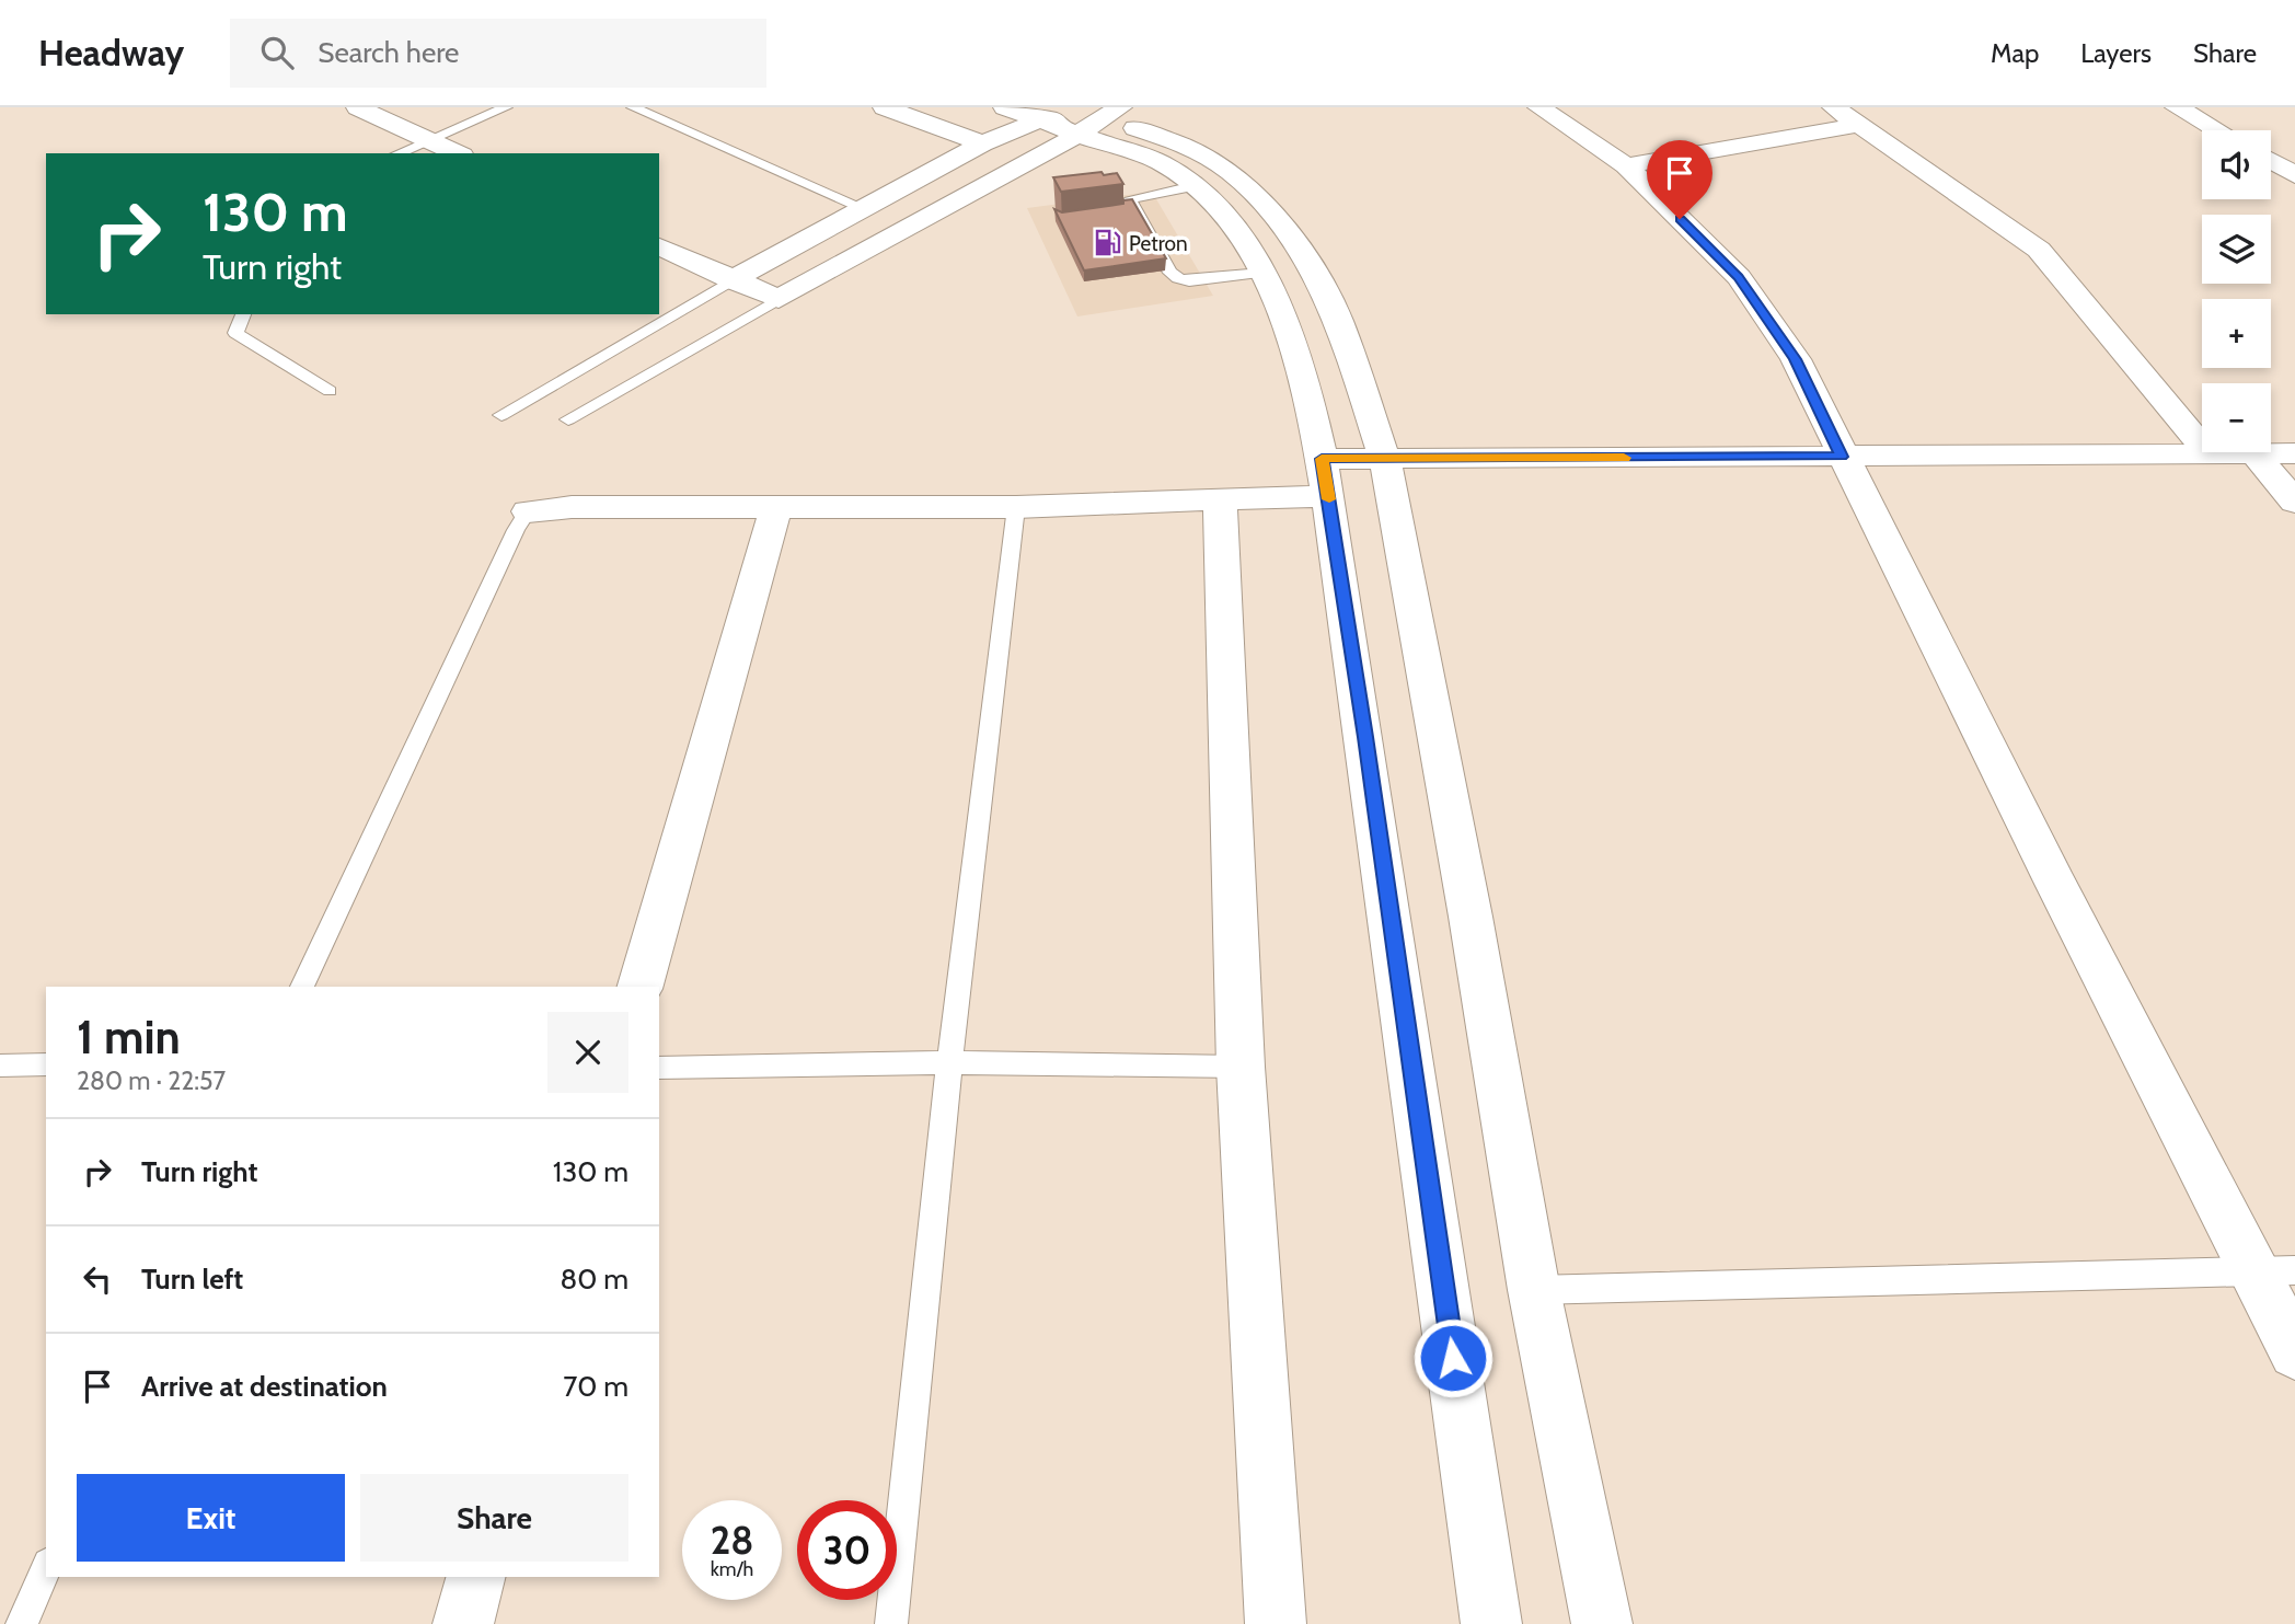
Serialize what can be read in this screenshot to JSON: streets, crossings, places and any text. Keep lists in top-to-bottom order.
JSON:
{
  "places": {
    "fuel station": ["Petron"]
  },
  "page": {
    "header": "Headway",
    "search": "Search here",
    "nav": ["Map", "Layers", "Share"],
    "map_buttons": ["+", "−"],
    "turn": ["130 m", "Turn right"],
    "heading": ["1 min", "280 m · 22:57"],
    "list": [
      {
        "name": "Turn right",
        "value": "130 m"
      },
      {
        "name": "Turn left",
        "value": "80 m"
      },
      {
        "name": "Arrive at destination",
        "value": "70 m"
      }
    ],
    "buttons": ["Exit", "Share"],
    "speed": "28 km/h",
    "limit": "30"
  }
}
